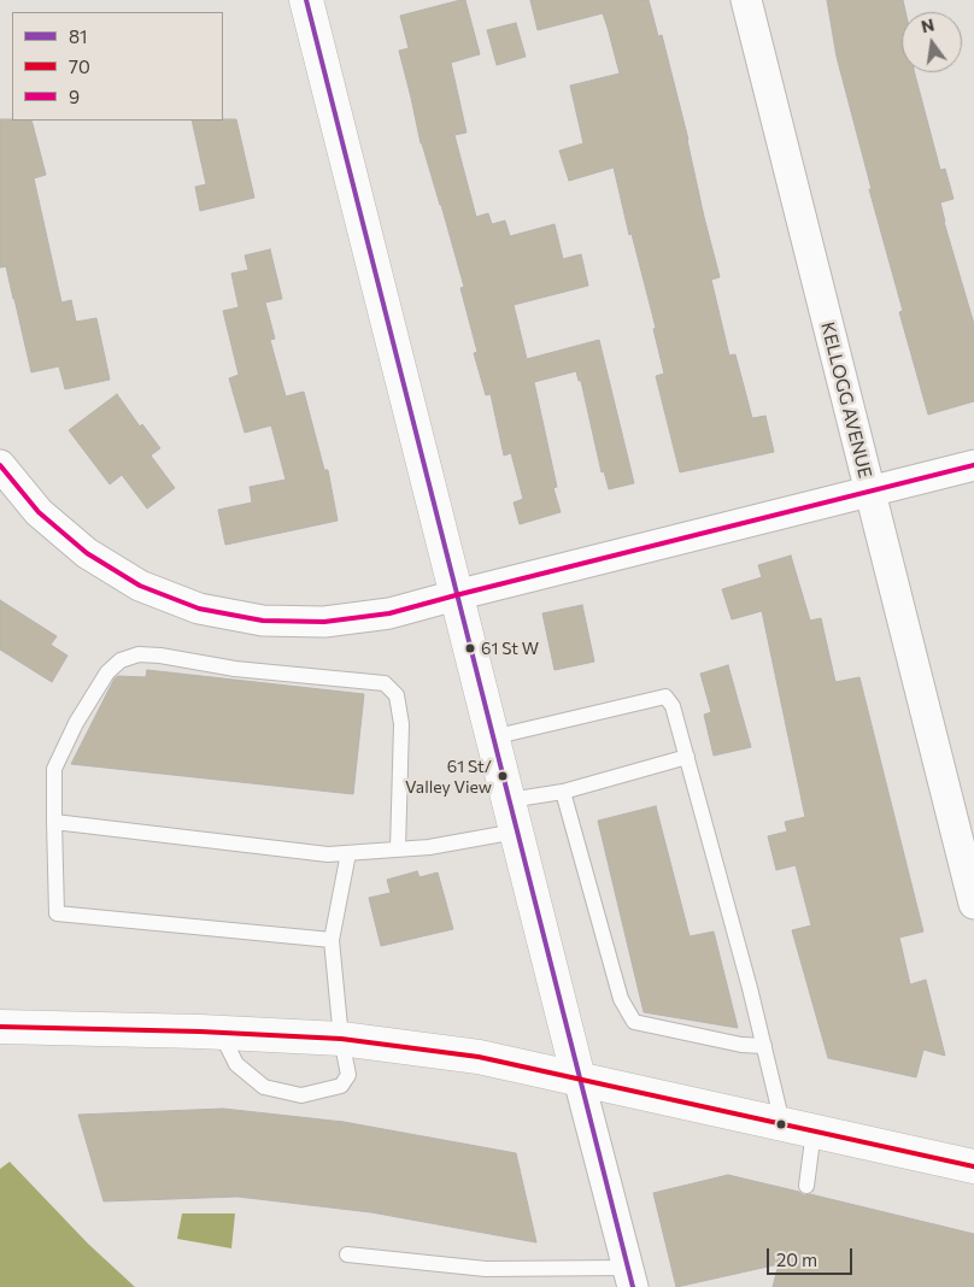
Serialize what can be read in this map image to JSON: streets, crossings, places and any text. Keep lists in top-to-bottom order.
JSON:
{
  "streets": {
    "street": ["KELLOGG AVENUE"]
  },
  "places": ["61 St W", "61 St/ Valley View"],
  "lines": ["transit line 81", "transit line 9", "transit line 70"],
  "legend": ["81", "70", "9"],
  "scale_bar": "20 m",
  "north": "top"
}
